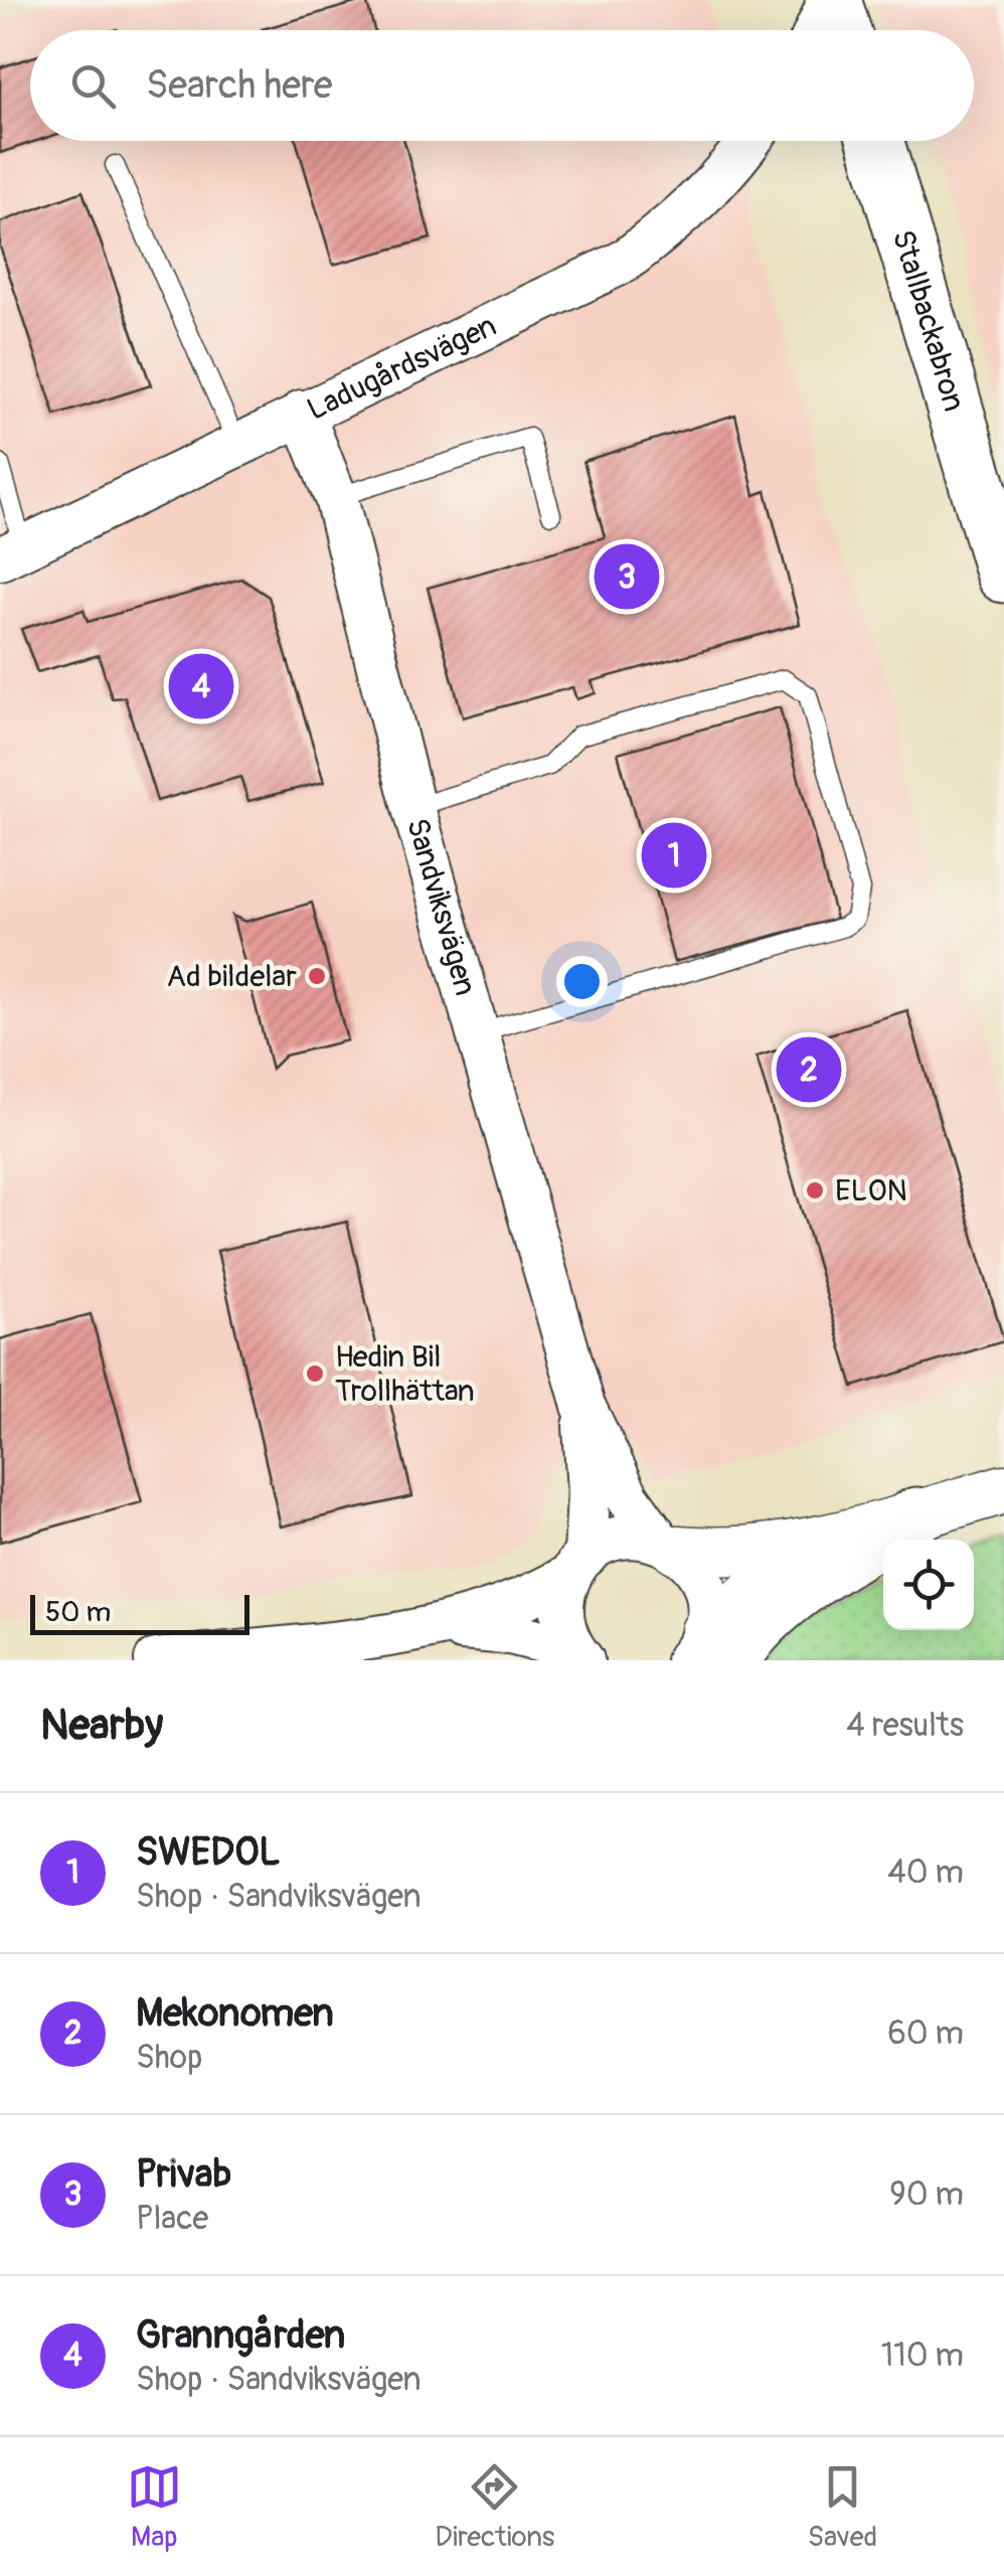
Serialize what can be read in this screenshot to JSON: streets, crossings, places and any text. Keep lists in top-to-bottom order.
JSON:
{
  "streets": {
    "highway": ["Stallbackabron"],
    "street": ["Ladugårdsvägen", "Sandviksvägen"]
  },
  "crossings": [
    ["Ladugårdsvägen", "Sandviksvägen"]
  ],
  "places": ["Ad bildelar", "ELON", "Hedin Bil Trollhättan"],
  "scale_bar": "50 m",
  "page": {
    "search": "Search here",
    "pins": [
      "3",
      "4",
      "1",
      "2"
    ],
    "scale": "50 m",
    "heading": ["Nearby", "4 results"],
    "list": [
      {
        "mark": "1",
        "name": "SWEDOL",
        "note": "Shop · Sandviksvägen",
        "value": "40 m"
      },
      {
        "mark": "2",
        "name": "Mekonomen",
        "note": "Shop",
        "value": "60 m"
      },
      {
        "mark": "3",
        "name": "Privab",
        "note": "Place",
        "value": "90 m"
      },
      {
        "mark": "4",
        "name": "Granngården",
        "note": "Shop · Sandviksvägen",
        "value": "110 m"
      }
    ],
    "nav": ["Map", "Directions", "Saved"]
  }
}
